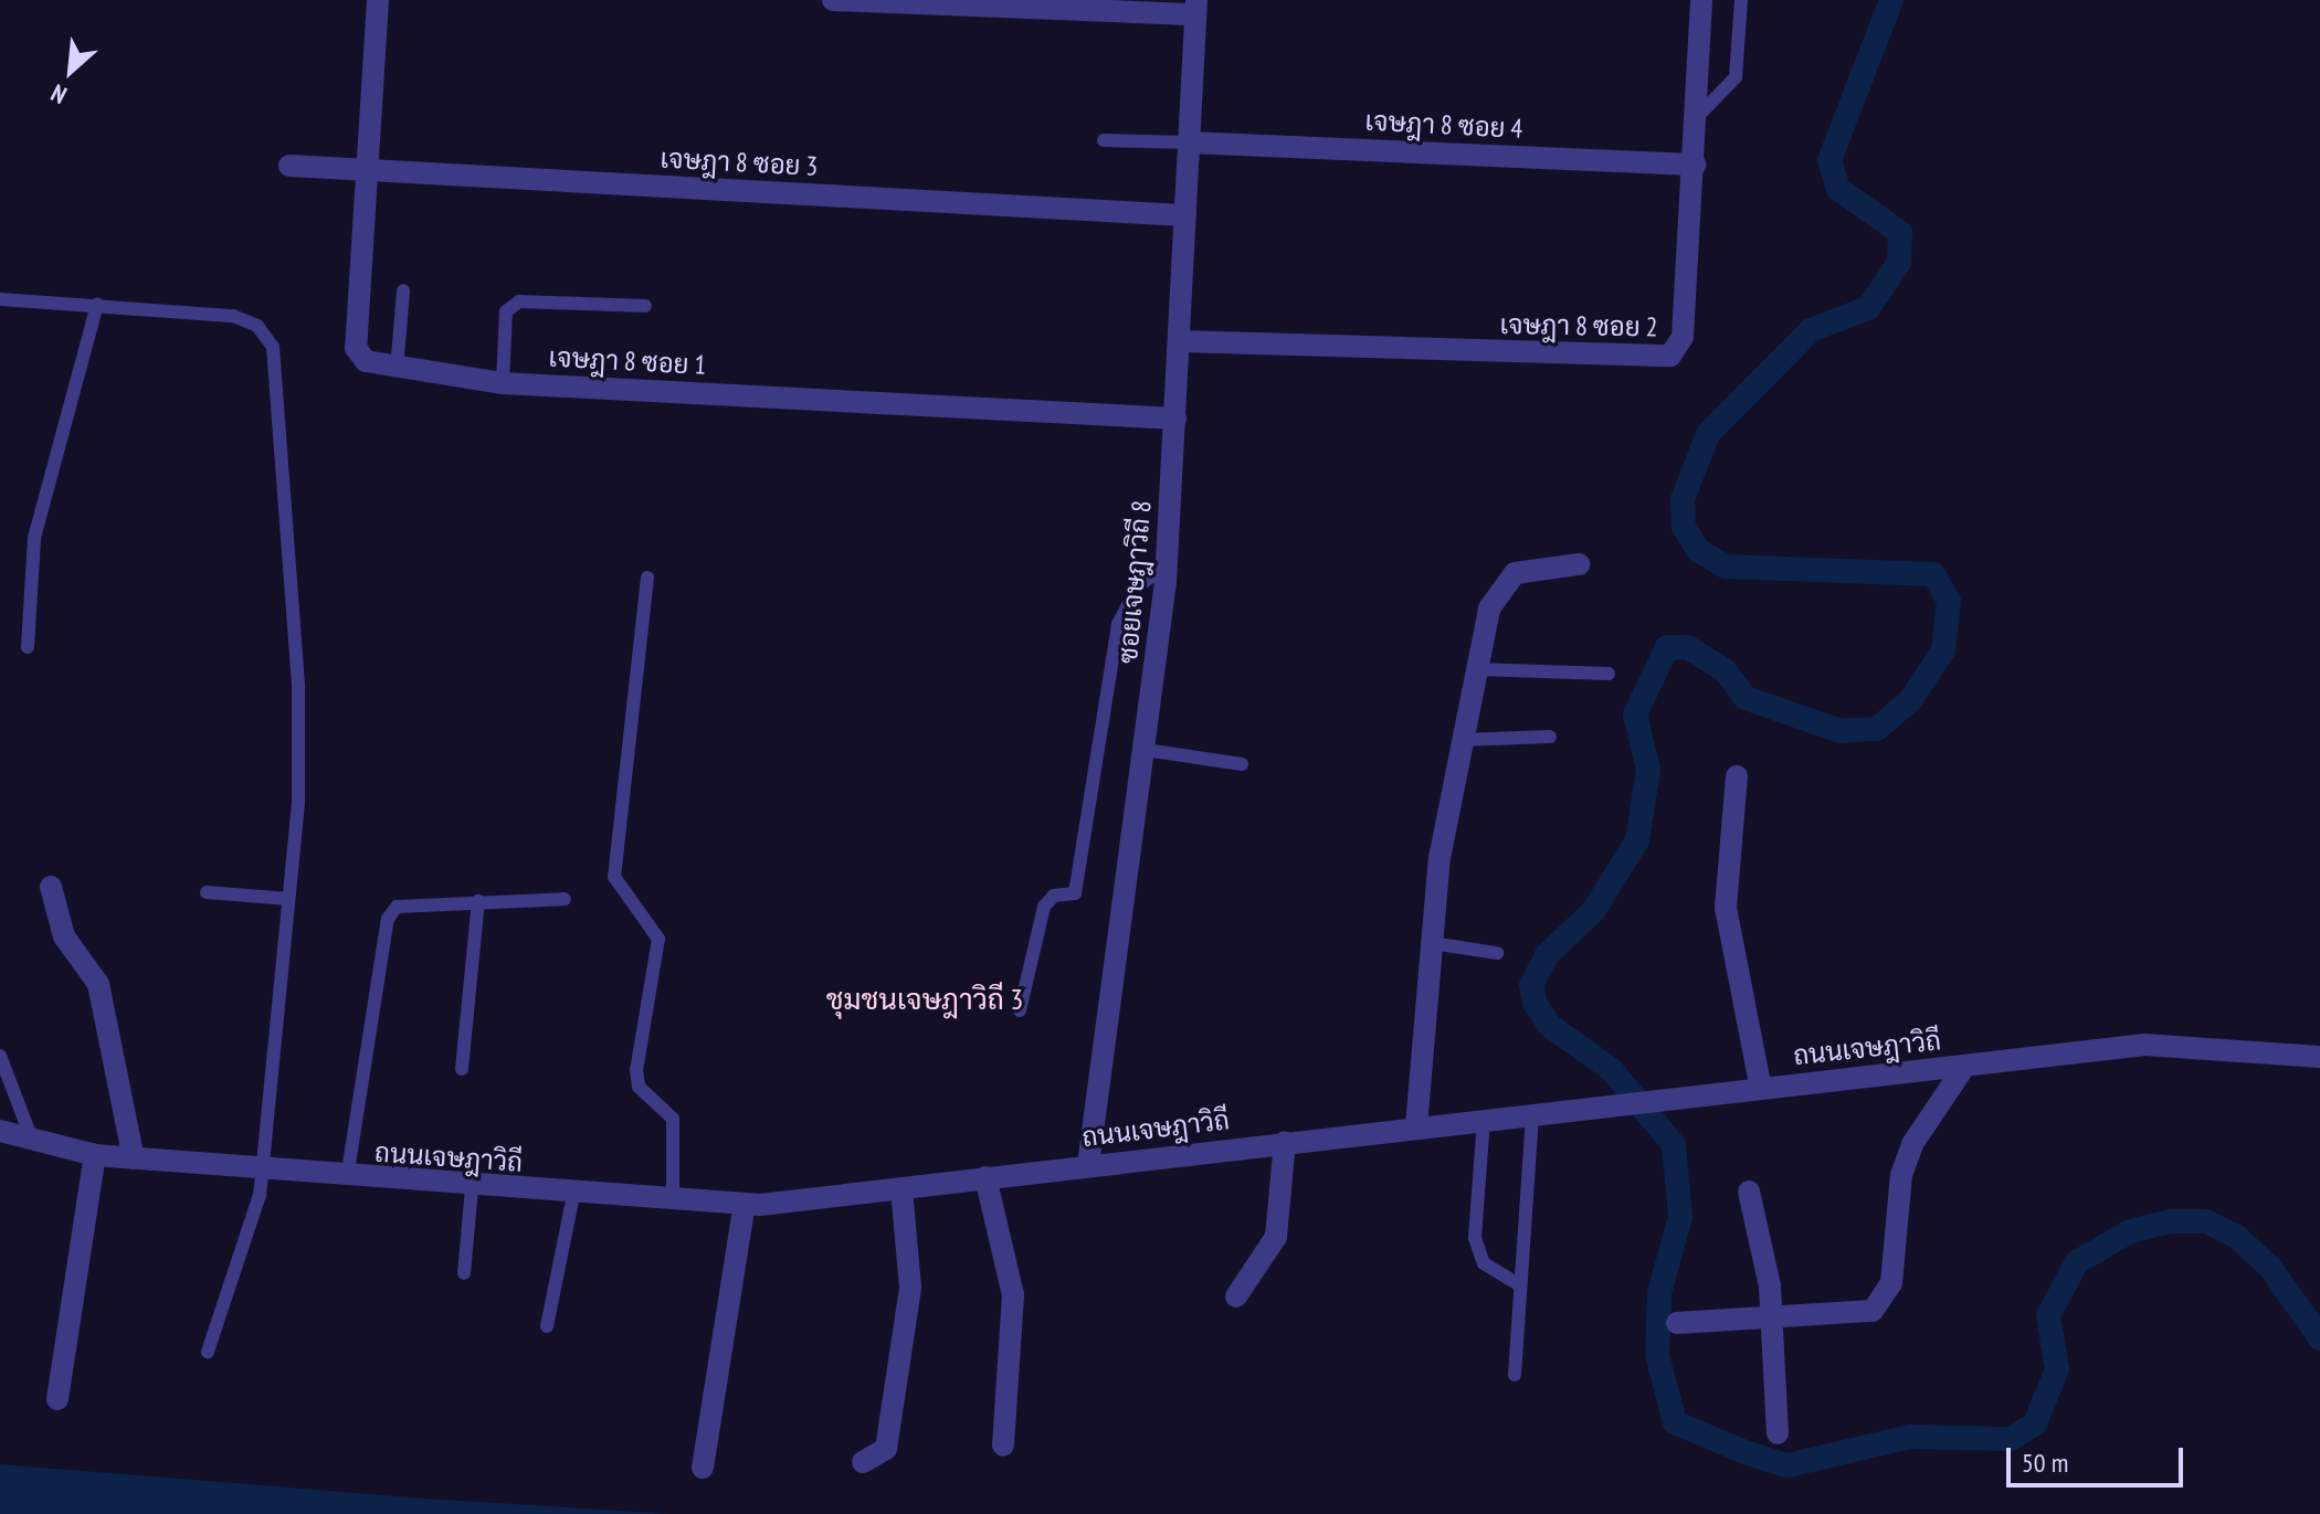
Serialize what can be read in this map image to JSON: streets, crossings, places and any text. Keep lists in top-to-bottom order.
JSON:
{
  "streets": {
    "street": [
      "เจษฎา 8 ซอย 4",
      "เจษฎา 8 ซอย 3",
      "เจษฎา 8 ซอย 2",
      "เจษฎา 8 ซอย 1",
      "ซอยเจษฎาวิถี 8",
      "ถนนเจษฎาวิถี"
    ]
  },
  "crossings": [
    ["เจษฎา 8 ซอย 4", "เจษฎา 8 ซอย 2"],
    ["เจษฎา 8 ซอย 4", "ซอยเจษฎาวิถี 8"],
    ["เจษฎา 8 ซอย 3", "เจษฎา 8 ซอย 1"],
    ["เจษฎา 8 ซอย 3", "ซอยเจษฎาวิถี 8"],
    ["เจษฎา 8 ซอย 2", "ซอยเจษฎาวิถี 8"],
    ["เจษฎา 8 ซอย 1", "ซอยเจษฎาวิถี 8"],
    ["ซอยเจษฎาวิถี 8", "ถนนเจษฎาวิถี"]
  ],
  "districts": ["ชุมชนเจษฎาวิถี 3"],
  "scale_bar": "50 m",
  "north": "bottom left"
}
